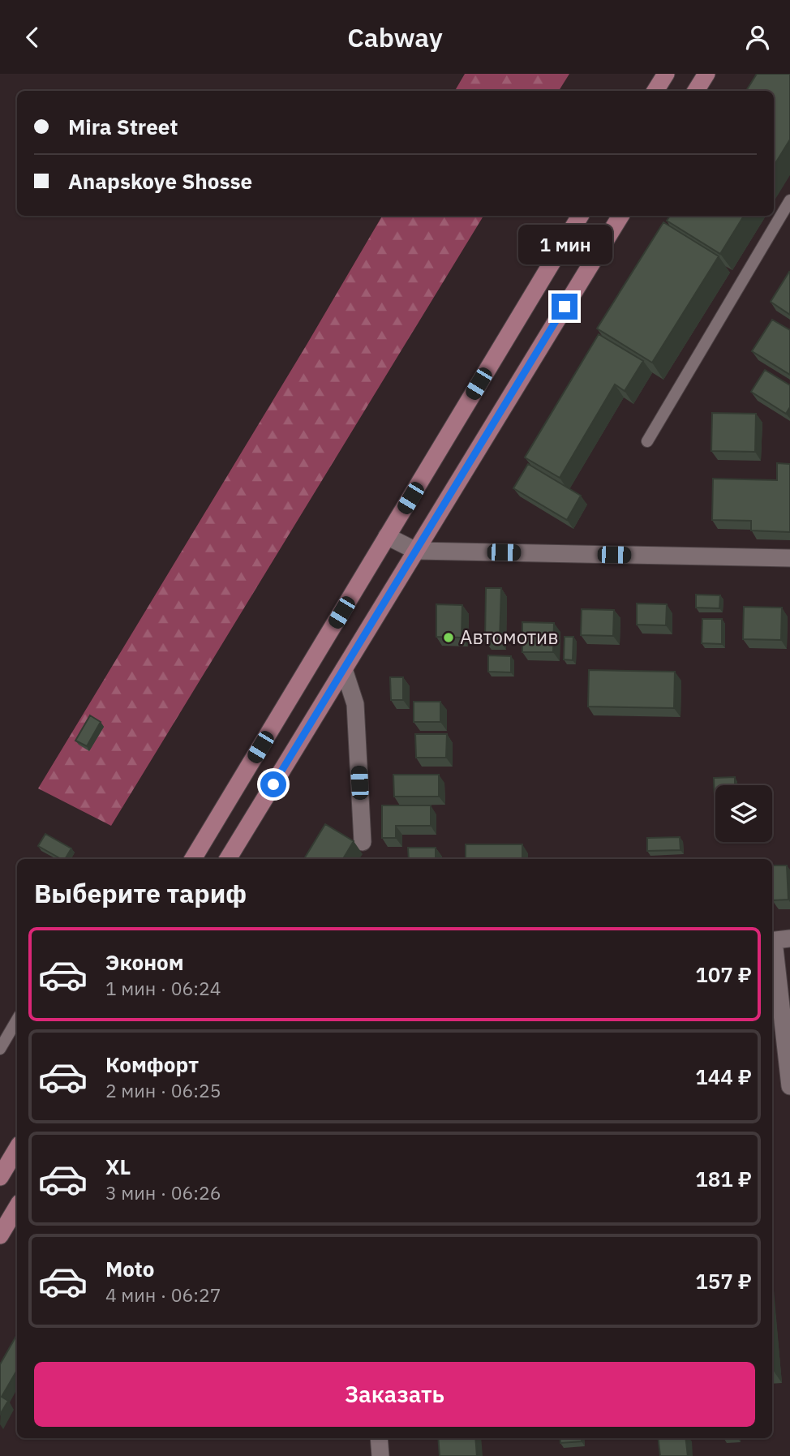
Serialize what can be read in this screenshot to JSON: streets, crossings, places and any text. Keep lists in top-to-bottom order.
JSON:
{
  "places": ["Автомотив"],
  "page": {
    "header": "Cabway",
    "banner": ["Mira Street", "Anapskoye Shosse"],
    "bubble": "1 мин",
    "heading": "Выберите тариф",
    "list": [
      {
        "name": "Эконом",
        "note": "1 мин · 06:24",
        "value": "107 ₽"
      },
      {
        "name": "Комфорт",
        "note": "2 мин · 06:25",
        "value": "144 ₽"
      },
      {
        "name": "XL",
        "note": "3 мин · 06:26",
        "value": "181 ₽"
      },
      {
        "name": "Moto",
        "note": "4 мин · 06:27",
        "value": "157 ₽"
      }
    ],
    "buttons": "Заказать"
  }
}
